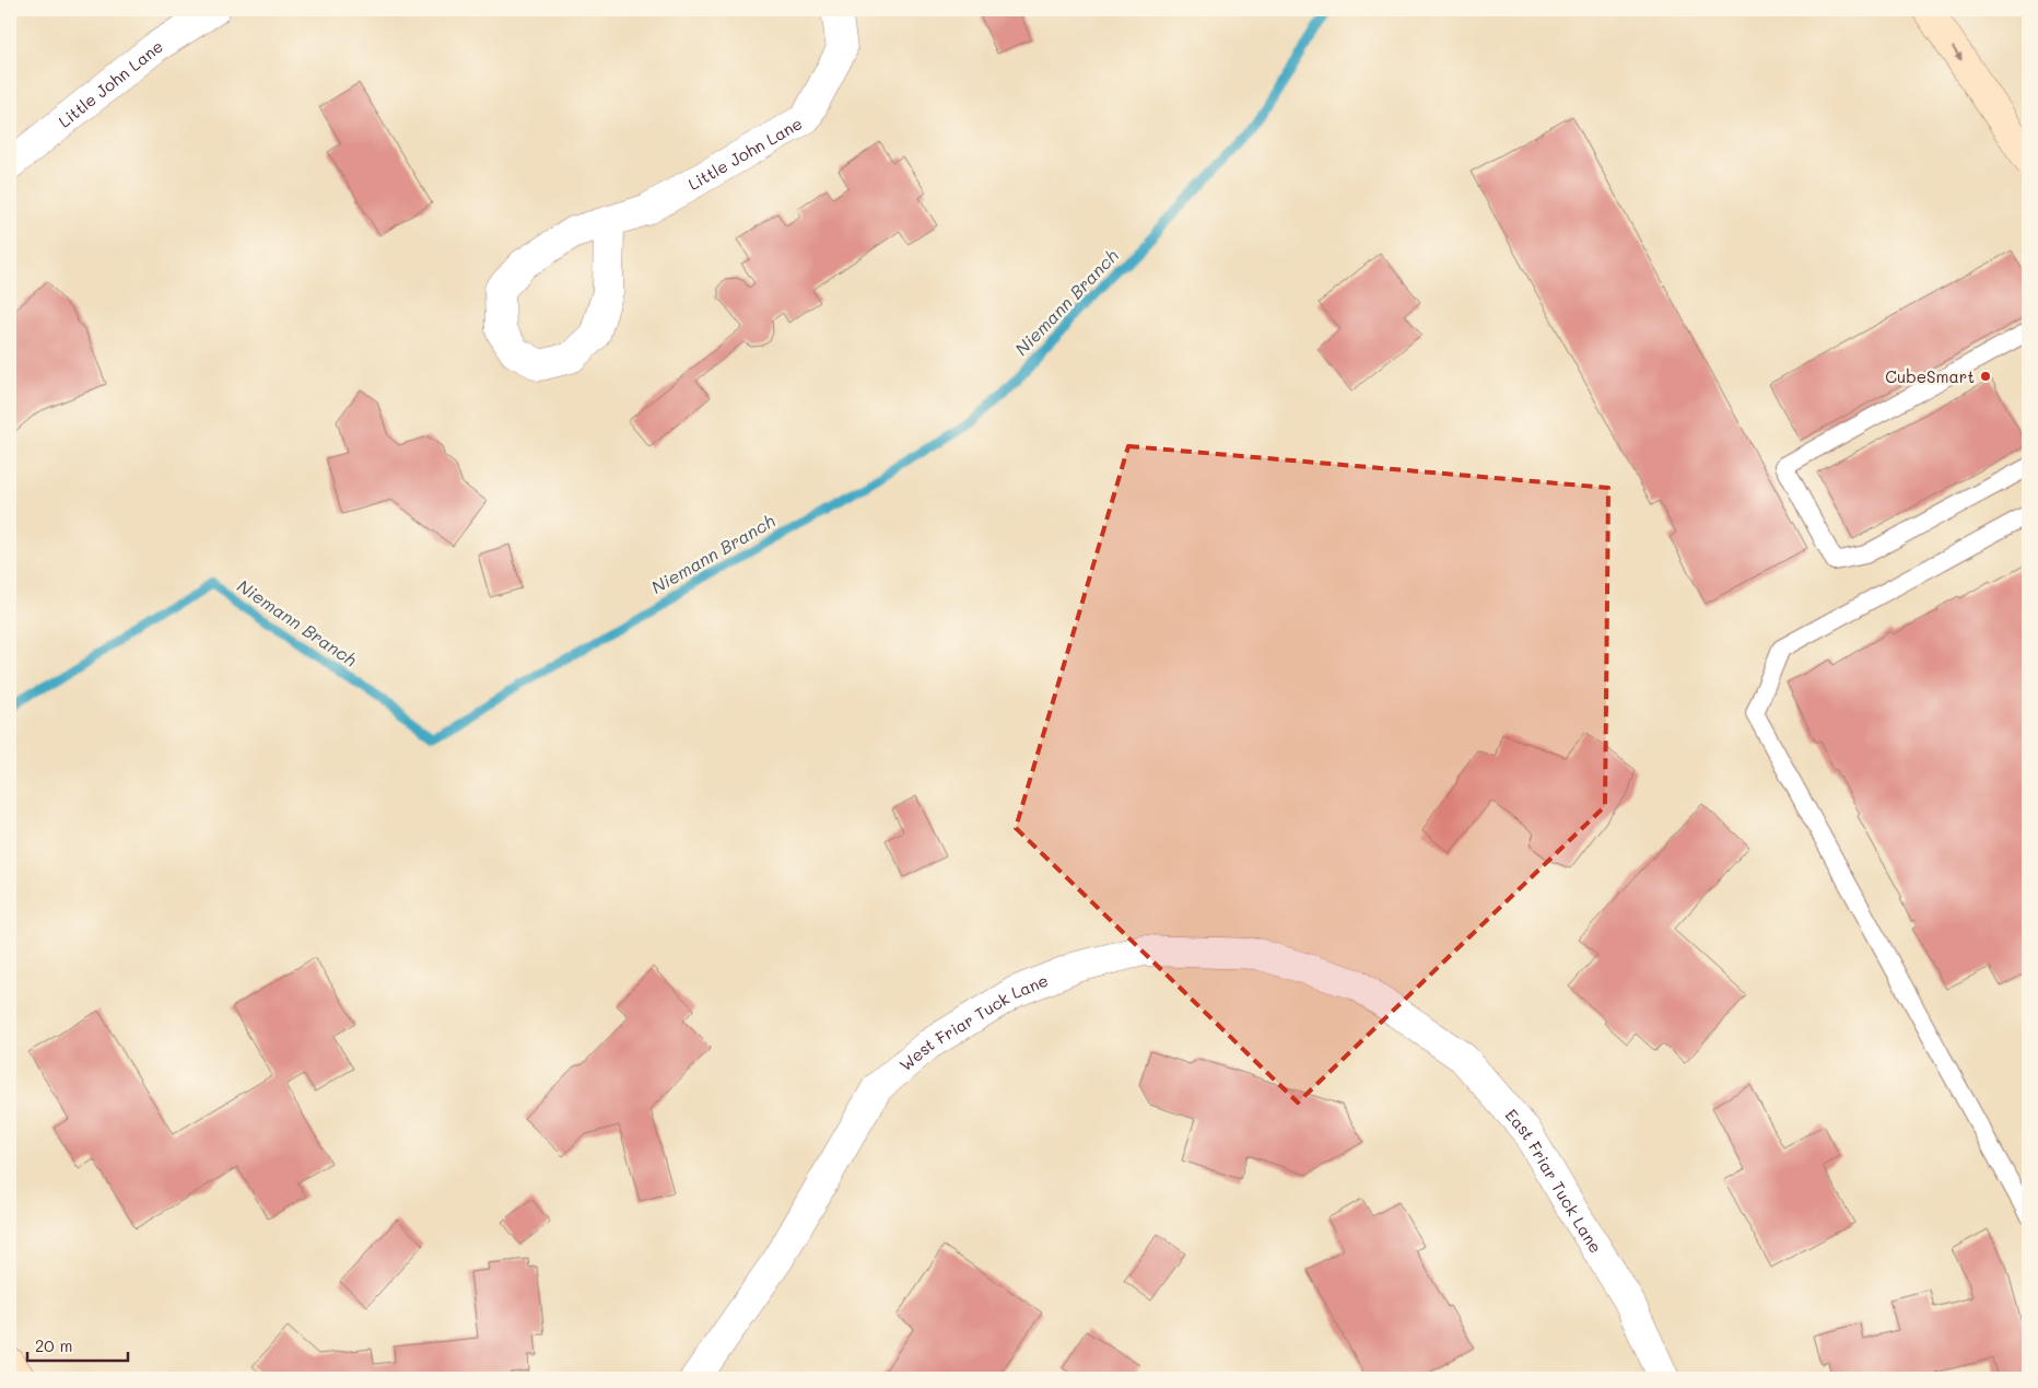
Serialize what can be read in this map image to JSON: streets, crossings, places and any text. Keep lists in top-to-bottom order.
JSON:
{
  "streets": {
    "street": ["Little John Lane", "West Friar Tuck Lane", "East Friar Tuck Lane"]
  },
  "crossings": [
    ["West Friar Tuck Lane", "East Friar Tuck Lane"]
  ],
  "water": ["Niemann Branch"],
  "places": ["CubeSmart"],
  "scale_bar": "20 m"
}
